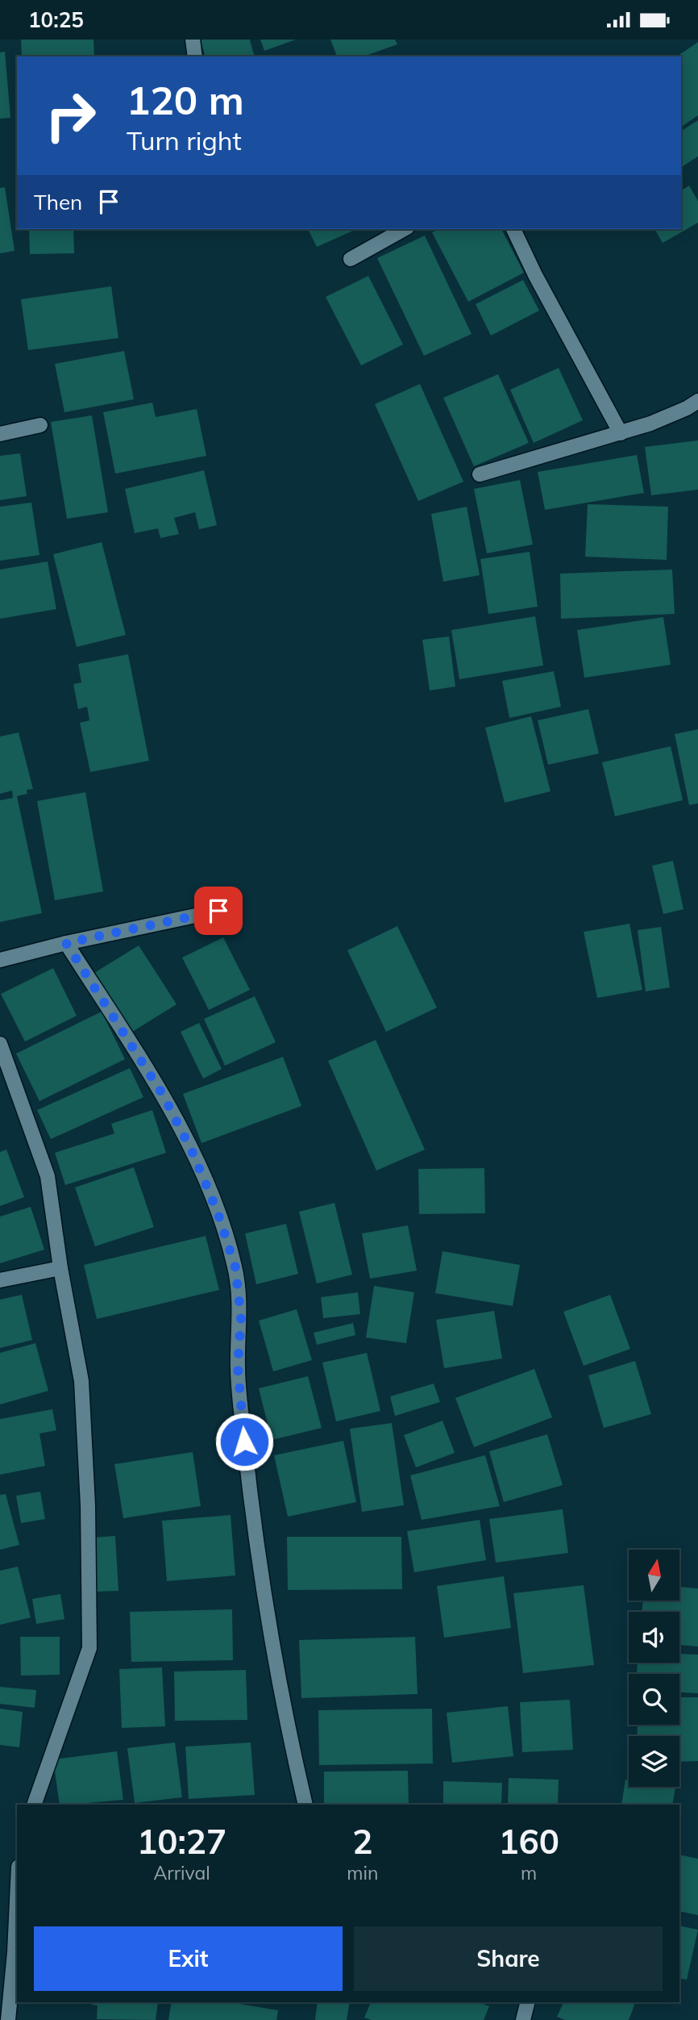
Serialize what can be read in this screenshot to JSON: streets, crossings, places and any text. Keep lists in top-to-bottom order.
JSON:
{
  "north": "top",
  "page": {
    "status": "10:25",
    "turn": ["120 m", "Turn right"],
    "then": "Then",
    "eta": [
      "10:27",
      "Arrival",
      "2",
      "min",
      "160",
      "m"
    ],
    "buttons": ["Exit", "Share"]
  }
}
